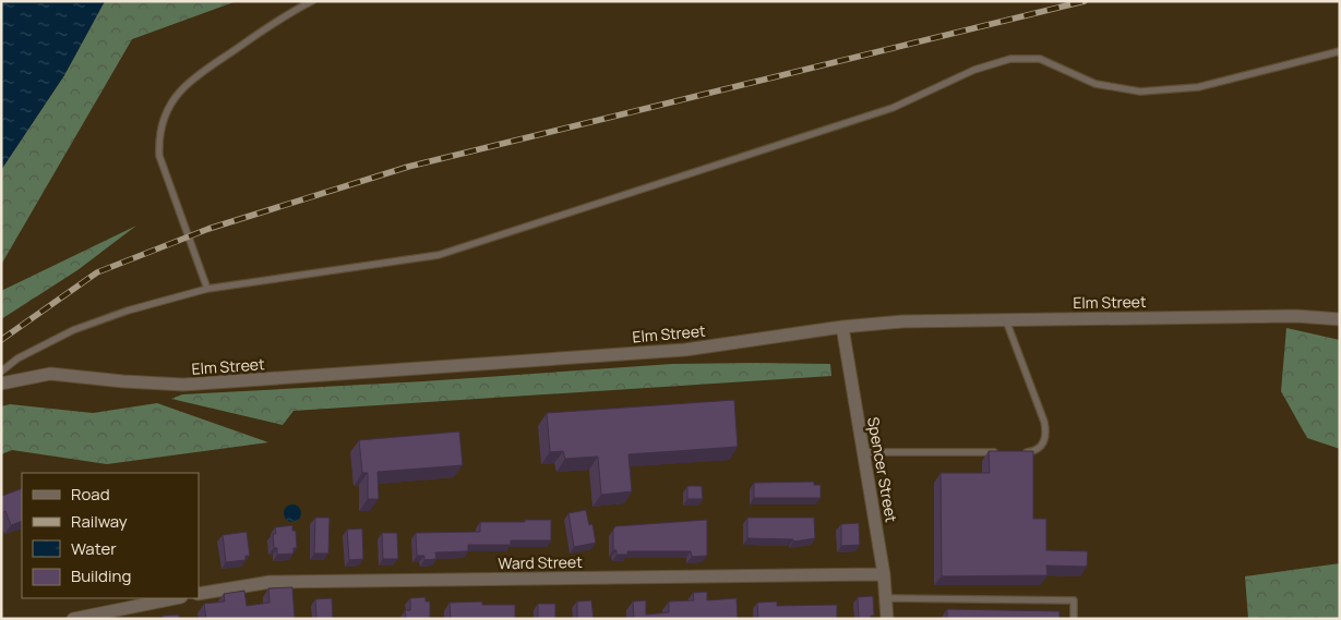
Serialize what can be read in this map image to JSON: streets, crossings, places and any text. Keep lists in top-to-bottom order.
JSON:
{
  "streets": {
    "street": ["Elm Street", "Spencer Street", "Ward Street"]
  },
  "crossings": [
    ["Elm Street", "Spencer Street"],
    ["Spencer Street", "Ward Street"]
  ],
  "legend": [
    "Road",
    "Railway",
    "Water",
    "Building"
  ]
}
